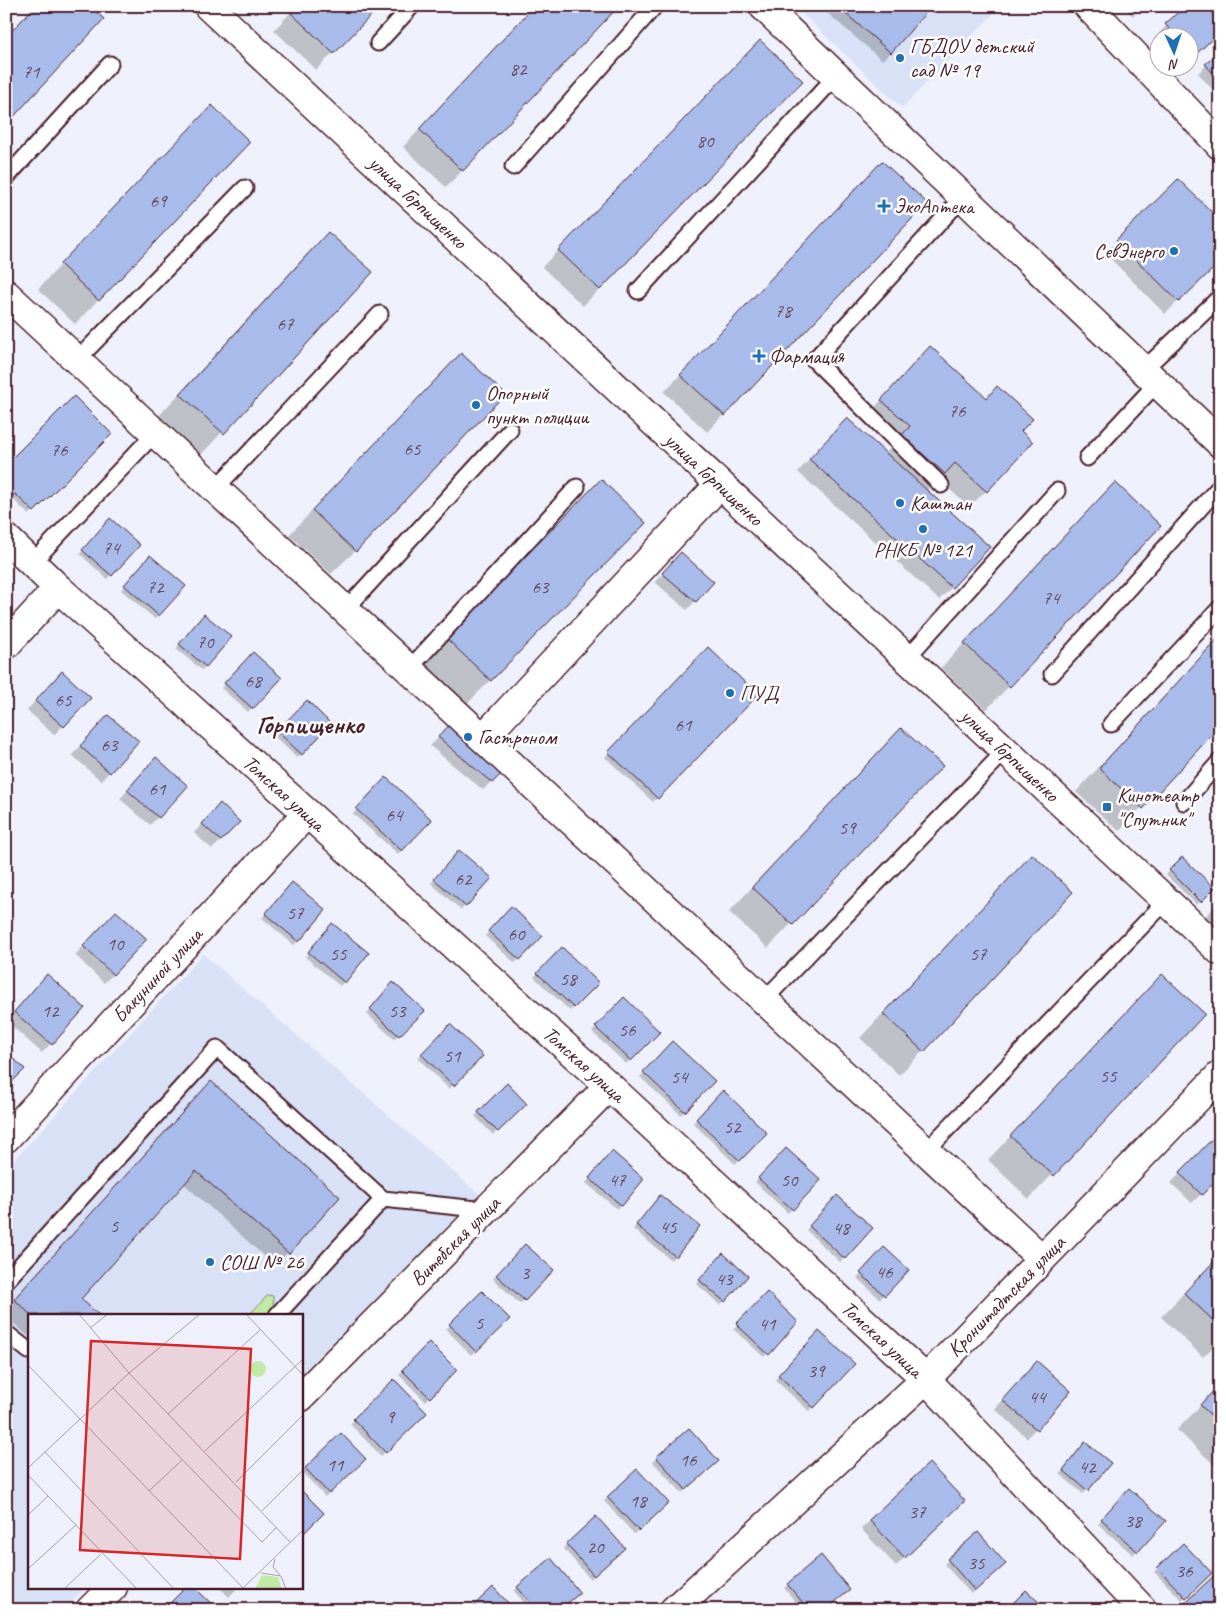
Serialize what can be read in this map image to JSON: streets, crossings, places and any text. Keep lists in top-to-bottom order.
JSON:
{
  "streets": {
    "street": [
      "улица Горпищенко",
      "Томская улица",
      "Бакуниной улица",
      "Витебская улица",
      "Кронштадтская улица"
    ]
  },
  "crossings": [
    ["Томская улица", "Бакуниной улица"],
    ["Томская улица", "Витебская улица"],
    ["Томская улица", "Кронштадтская улица"]
  ],
  "districts": ["Горпищенко"],
  "places": {
    "other": [
      "ГБДОУ детский сад № 19",
      "СевЭнерго",
      "Опорный пункт полиции",
      "Каштан",
      "РНКБ № 121",
      "ПУД",
      "Гастроном",
      "СОШ № 26"
    ],
    "health": ["ЭкоАптека", "Фармация"],
    "transit": ["Кинотеатр \"Спутник\""]
  },
  "house_numbers": [
    "82",
    "71",
    "80",
    "69",
    "78",
    "67",
    "76",
    "65",
    "76",
    "74",
    "72",
    "63",
    "74",
    "70",
    "68",
    "65",
    "61",
    "63",
    "61",
    "64",
    "59",
    "62",
    "57",
    "60",
    "10",
    "55",
    "57",
    "58",
    "12",
    "53",
    "56",
    "51",
    "55",
    "54",
    "52",
    "47",
    "50",
    "5",
    "45",
    "48",
    "46",
    "3",
    "43",
    "5",
    "41",
    "39",
    "44",
    "9",
    "16",
    "11",
    "42",
    "18",
    "37",
    "38",
    "20",
    "35",
    "36"
  ],
  "north": "bottom"
}
